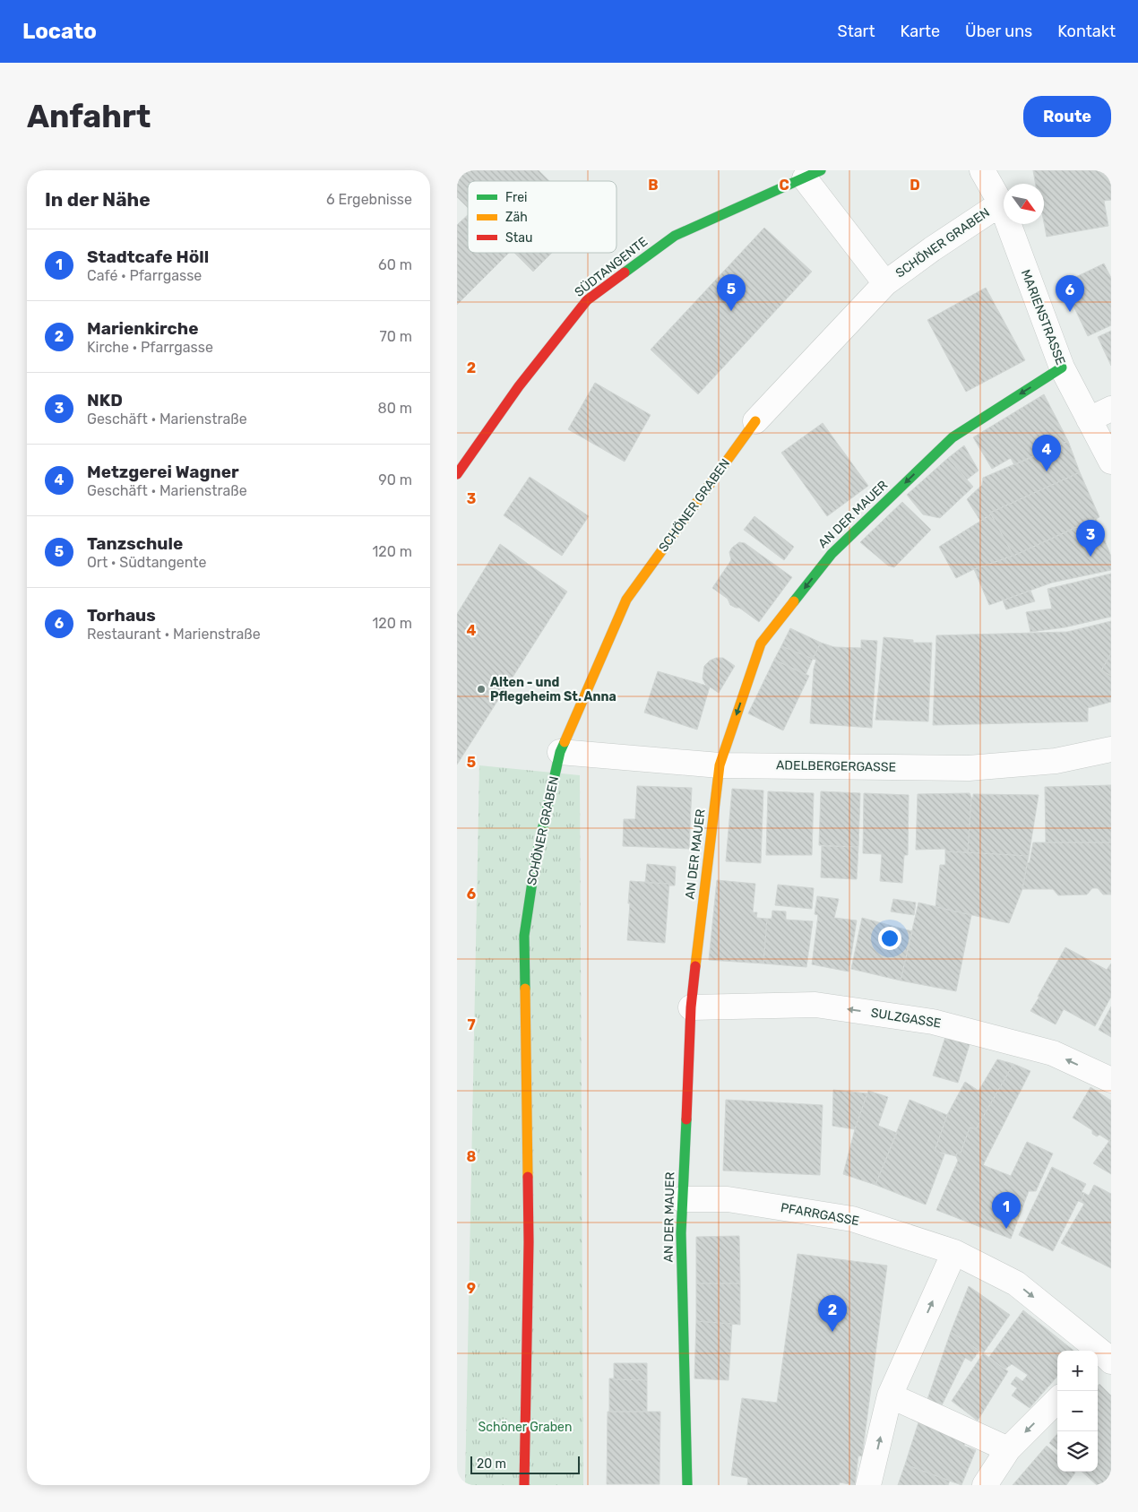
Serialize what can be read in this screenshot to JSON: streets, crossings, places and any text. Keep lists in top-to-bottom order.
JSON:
{
  "streets": {
    "street": [
      "SCHÖNER GRABEN",
      "SÜDTANGENTE",
      "MARIENSTRASSE",
      "AN DER MAUER",
      "ADELBERGERGASSE",
      "SULZGASSE",
      "PFARRGASSE"
    ]
  },
  "crossings": [
    ["SCHÖNER GRABEN", "SÜDTANGENTE"],
    ["SCHÖNER GRABEN", "MARIENSTRASSE"],
    ["SCHÖNER GRABEN", "ADELBERGERGASSE"],
    ["MARIENSTRASSE", "AN DER MAUER"],
    ["AN DER MAUER", "ADELBERGERGASSE"],
    ["AN DER MAUER", "SULZGASSE"],
    ["AN DER MAUER", "PFARRGASSE"]
  ],
  "one_way": ["AN DER MAUER", "SULZGASSE"],
  "parks": ["Schöner Graben"],
  "places": ["Alten - und Pflegeheim St. Anna"],
  "legend": ["Frei", "Zäh", "Stau"],
  "scale_bar": "20 m",
  "north": "bottom right",
  "page": {
    "header": "Locato",
    "nav": [
      "Start",
      "Karte",
      "Über uns",
      "Kontakt"
    ],
    "buttons": "Route",
    "title": "Anfahrt",
    "heading": ["In der Nähe", "6 Ergebnisse"],
    "list": [
      {
        "mark": "1",
        "name": "Stadtcafe Höll",
        "note": "Café · Pfarrgasse",
        "value": "60 m"
      },
      {
        "mark": "2",
        "name": "Marienkirche",
        "note": "Kirche · Pfarrgasse",
        "value": "70 m"
      },
      {
        "mark": "3",
        "name": "NKD",
        "note": "Geschäft · Marienstraße",
        "value": "80 m"
      },
      {
        "mark": "4",
        "name": "Metzgerei Wagner",
        "note": "Geschäft · Marienstraße",
        "value": "90 m"
      },
      {
        "mark": "5",
        "name": "Tanzschule",
        "note": "Ort · Südtangente",
        "value": "120 m"
      },
      {
        "mark": "6",
        "name": "Torhaus",
        "note": "Restaurant · Marienstraße",
        "value": "120 m"
      }
    ],
    "pins": [
      "5",
      "6",
      "4",
      "3",
      "1",
      "2"
    ],
    "map_buttons": ["+", "−"],
    "scale": "20 m"
  },
  "grid": {
    "columns": ["B", "C", "D"],
    "rows": [
      "2",
      "3",
      "4",
      "5",
      "6",
      "7",
      "8",
      "9"
    ]
  }
}
